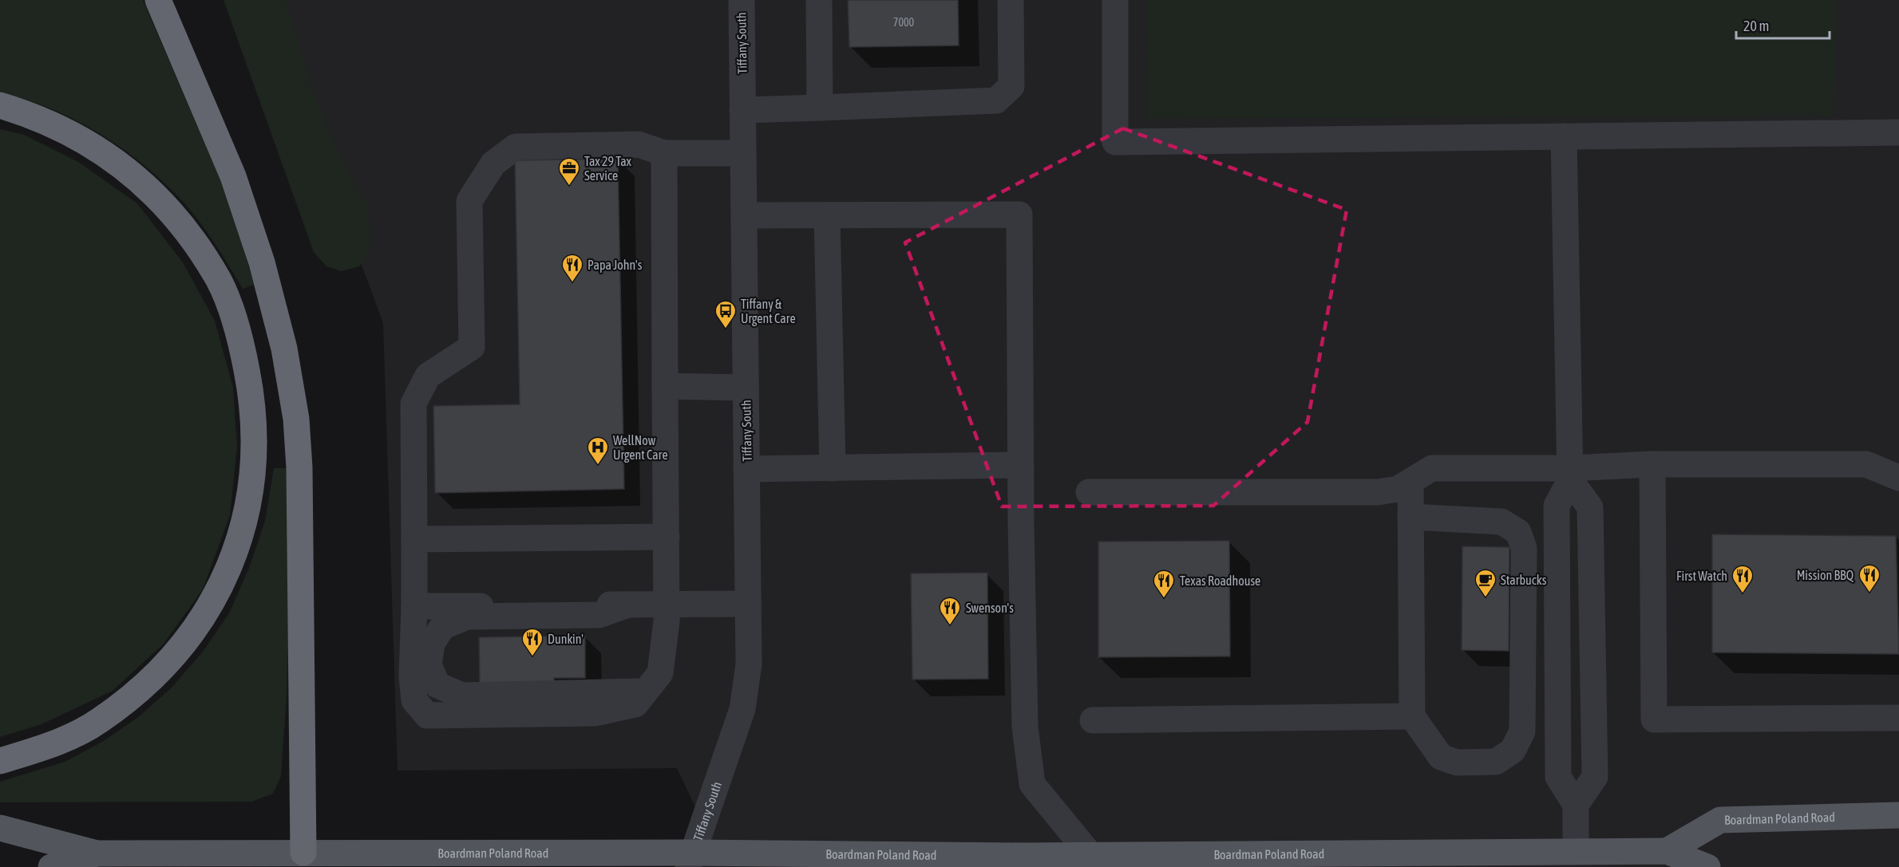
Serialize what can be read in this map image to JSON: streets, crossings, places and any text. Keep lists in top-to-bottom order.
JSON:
{
  "streets": {
    "main road": ["Boardman Poland Road"],
    "street": ["Tiffany South"]
  },
  "crossings": [
    ["Tiffany South", "Boardman Poland Road"]
  ],
  "places": {
    "office": ["Tax 29 Tax Service"],
    "restaurant": [
      "Papa John's",
      "Mission BBQ",
      "First Watch",
      "Texas Roadhouse",
      "Swenson's",
      "Dunkin'"
    ],
    "bus stop": ["Tiffany & Urgent Care"],
    "hospital": ["WellNow Urgent Care"],
    "cafe": ["Starbucks"]
  },
  "house_numbers": ["7000"],
  "scale_bar": "20 m"
}
